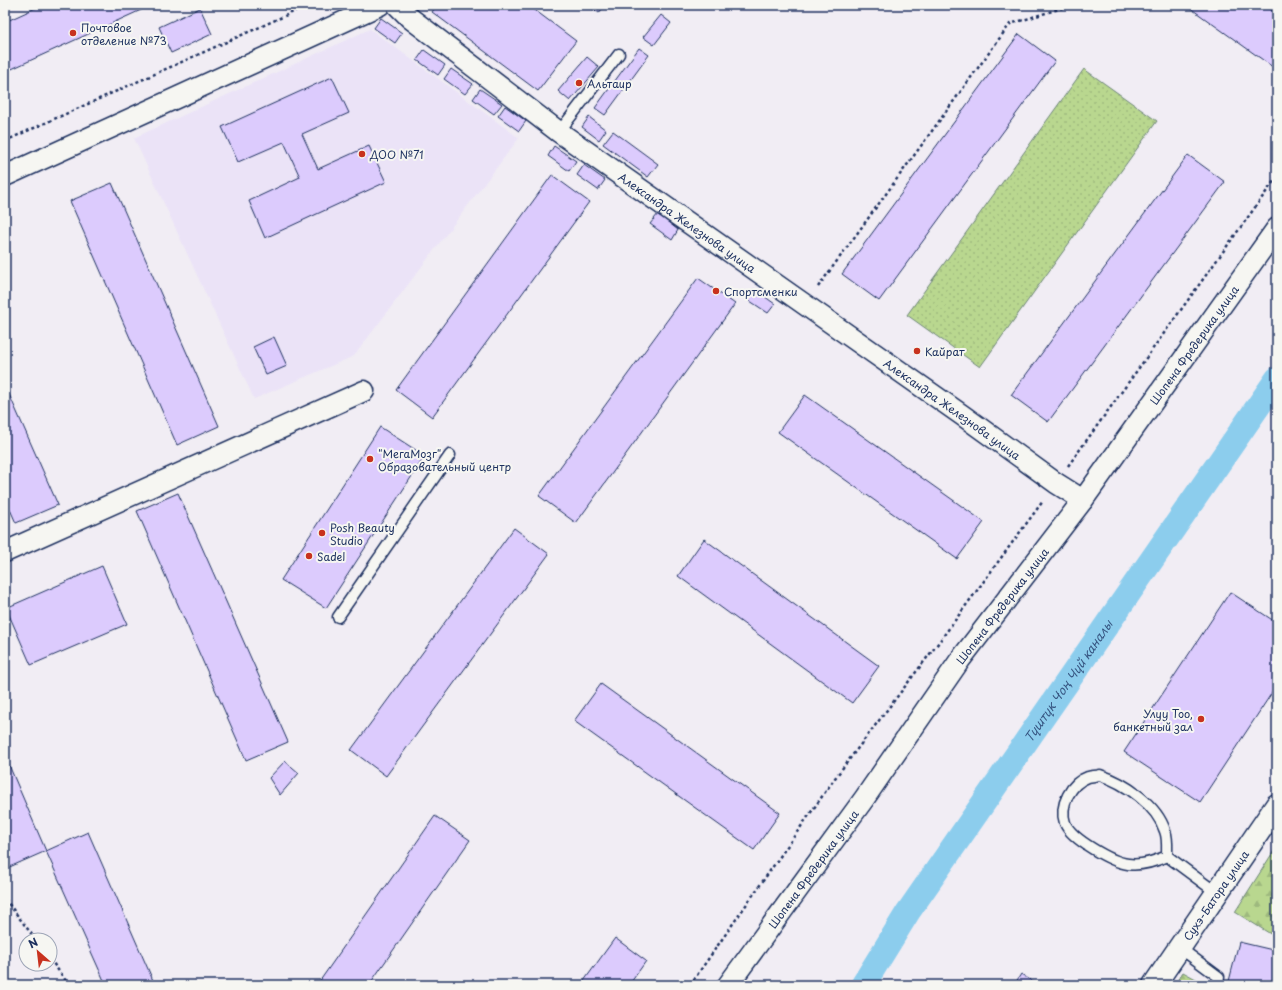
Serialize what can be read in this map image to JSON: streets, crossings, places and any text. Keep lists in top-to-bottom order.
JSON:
{
  "streets": {
    "main road": ["Сухэ-Батора улица"],
    "street": ["Александра Железнова улица", "Шопена Фредерика улица"]
  },
  "crossings": [
    ["Александра Железнова улица", "Шопена Фредерика улица"]
  ],
  "water": ["Түштүк Чоң Чүй каналы"],
  "places": [
    "Почтовое отделение №73",
    "Альтаир",
    "ДОО №71",
    "Спортсменки",
    "Кайрат",
    "\"МегаМозг\" Образовательный центр",
    "Posh Beauty Studio",
    "Sadel",
    "Улуу Тоо, банкетный зал"
  ],
  "north": "top left"
}
